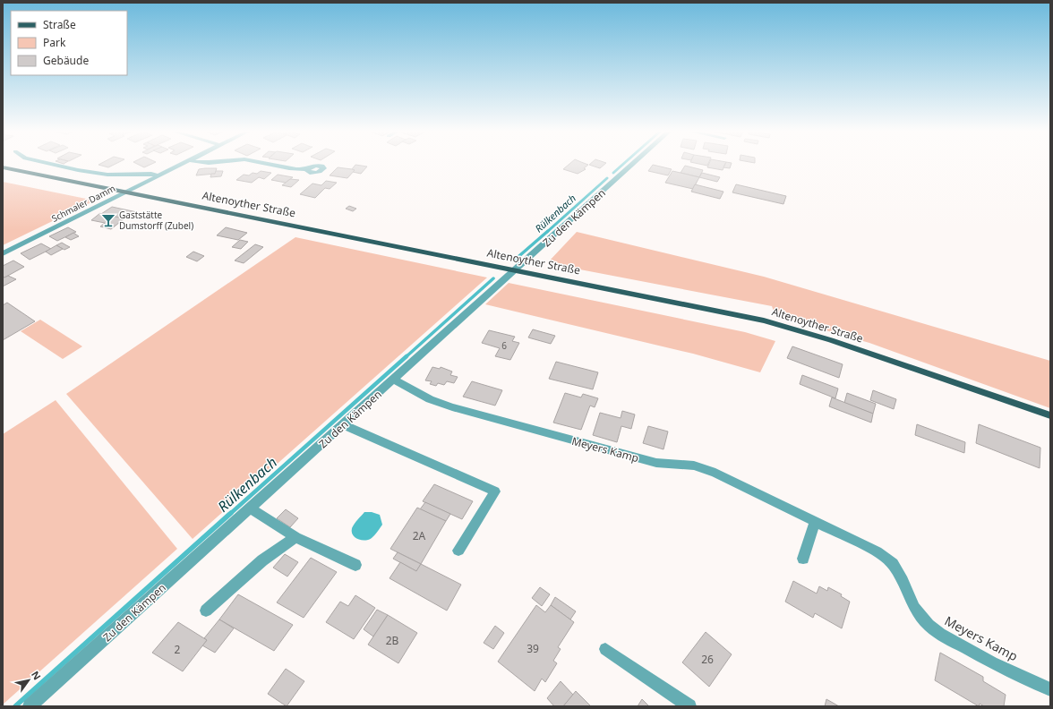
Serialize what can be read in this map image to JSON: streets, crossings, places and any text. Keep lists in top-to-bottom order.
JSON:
{
  "streets": {
    "main road": ["Altenoyther Straße"],
    "street": ["Schmaler Damm", "Zu den Kämpen", "Meyers Kamp"]
  },
  "crossings": [
    ["Schmaler Damm", "Altenoyther Straße"],
    ["Altenoyther Straße", "Zu den Kämpen"],
    ["Zu den Kämpen", "Meyers Kamp"]
  ],
  "water": ["Rülkenbach"],
  "places": {
    "bar": ["Gaststätte Dumstorff (Zubel)"]
  },
  "house_numbers": [
    "6",
    "2A",
    "2B",
    "39",
    "2",
    "26"
  ],
  "legend": ["Straße", "Park", "Gebäude"],
  "north": "top right"
}
